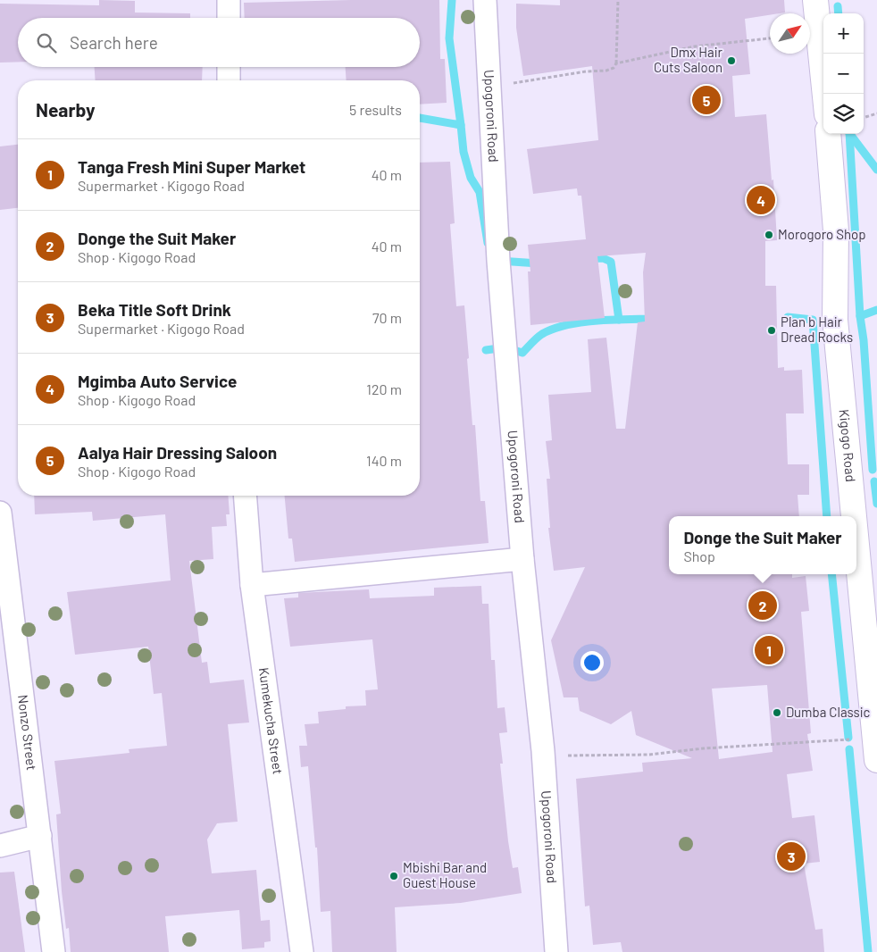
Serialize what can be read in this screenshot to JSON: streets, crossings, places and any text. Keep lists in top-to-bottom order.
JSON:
{
  "streets": {
    "main road": ["Kigogo Road"],
    "street": ["Upogoroni Road", "Kumekucha Street", "Nonzo Street"]
  },
  "places": [
    "Dmx Hair Cuts Saloon",
    "Morogoro Shop",
    "Plan b Hair Dread Rocks",
    "Dumba Classic",
    "Mbishi Bar and Guest House"
  ],
  "north": "top right",
  "page": {
    "map_buttons": ["+", "−"],
    "search": "Search here",
    "heading": ["Nearby", "5 results"],
    "pins": [
      "5",
      "4",
      "2",
      "1",
      "3"
    ],
    "list": [
      {
        "mark": "1",
        "name": "Tanga Fresh Mini Super Market",
        "note": "Supermarket · Kigogo Road",
        "value": "40 m"
      },
      {
        "mark": "2",
        "name": "Donge the Suit Maker",
        "note": "Shop · Kigogo Road",
        "value": "40 m"
      },
      {
        "mark": "3",
        "name": "Beka Title Soft Drink",
        "note": "Supermarket · Kigogo Road",
        "value": "70 m"
      },
      {
        "mark": "4",
        "name": "Mgimba Auto Service",
        "note": "Shop · Kigogo Road",
        "value": "120 m"
      },
      {
        "mark": "5",
        "name": "Aalya Hair Dressing Saloon",
        "note": "Shop · Kigogo Road",
        "value": "140 m"
      }
    ],
    "popup": ["Donge the Suit Maker", "Shop"]
  }
}
